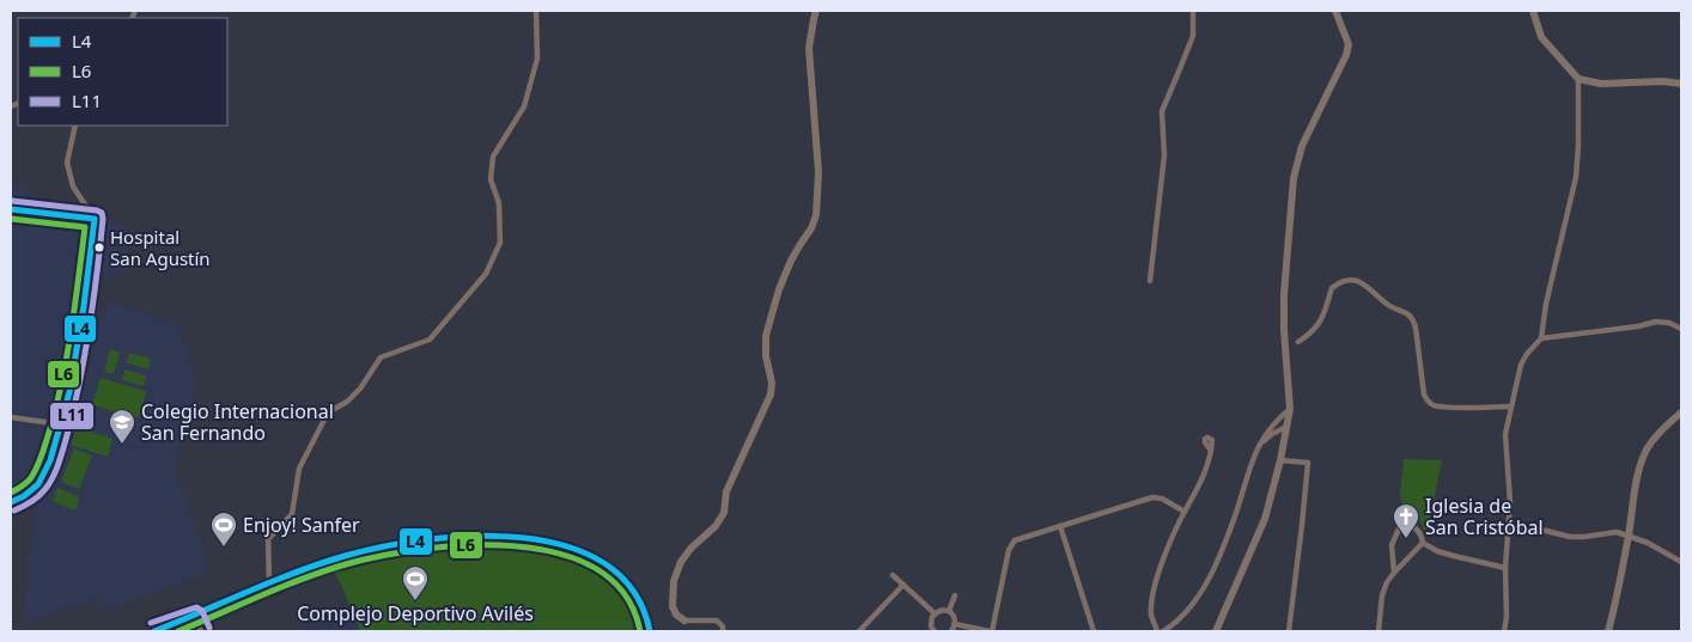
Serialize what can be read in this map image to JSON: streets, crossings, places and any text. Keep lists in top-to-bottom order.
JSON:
{
  "places": {
    "other": ["Hospital San Agustín"],
    "school or university": ["Colegio Internacional San Fernando"],
    "church": ["Iglesia de San Cristóbal"],
    "sports": ["Enjoy! Sanfer", "Complejo Deportivo Avilés"]
  },
  "lines": ["transit line L11", "transit line L4", "transit line L6"],
  "legend": ["L4", "L6", "L11"]
}
